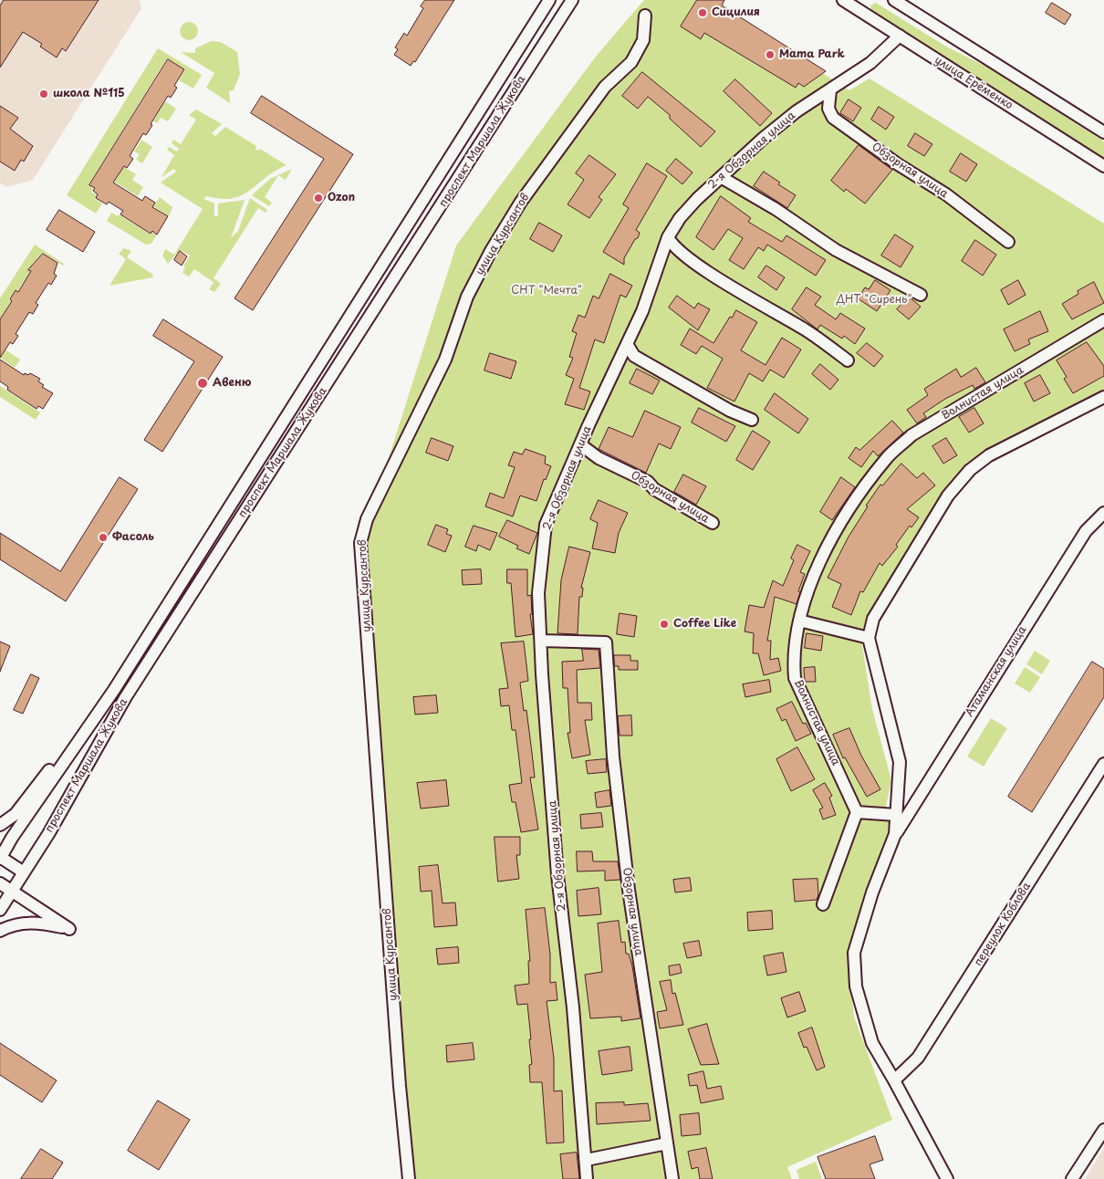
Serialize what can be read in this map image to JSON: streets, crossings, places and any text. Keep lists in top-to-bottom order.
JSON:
{
  "streets": {
    "street": [
      "улица Ерёменко",
      "проспект Маршала Жукова",
      "2-я Обзорная улица",
      "Обзорная улица",
      "улица Курсантов",
      "Волнистая улица",
      "Атаманская улица",
      "переулок Коблова"
    ]
  },
  "crossings": [
    ["улица Ерёменко", "2-я Обзорная улица"],
    ["2-я Обзорная улица", "Обзорная улица"]
  ],
  "parks": ["СНТ \"Мечта\"", "ДНТ \"Сирень\""],
  "places": [
    "Сицилия",
    "Mama Park",
    "школа №115",
    "Ozon",
    "Авеню",
    "Фасоль",
    "Coffee Like"
  ]
}
